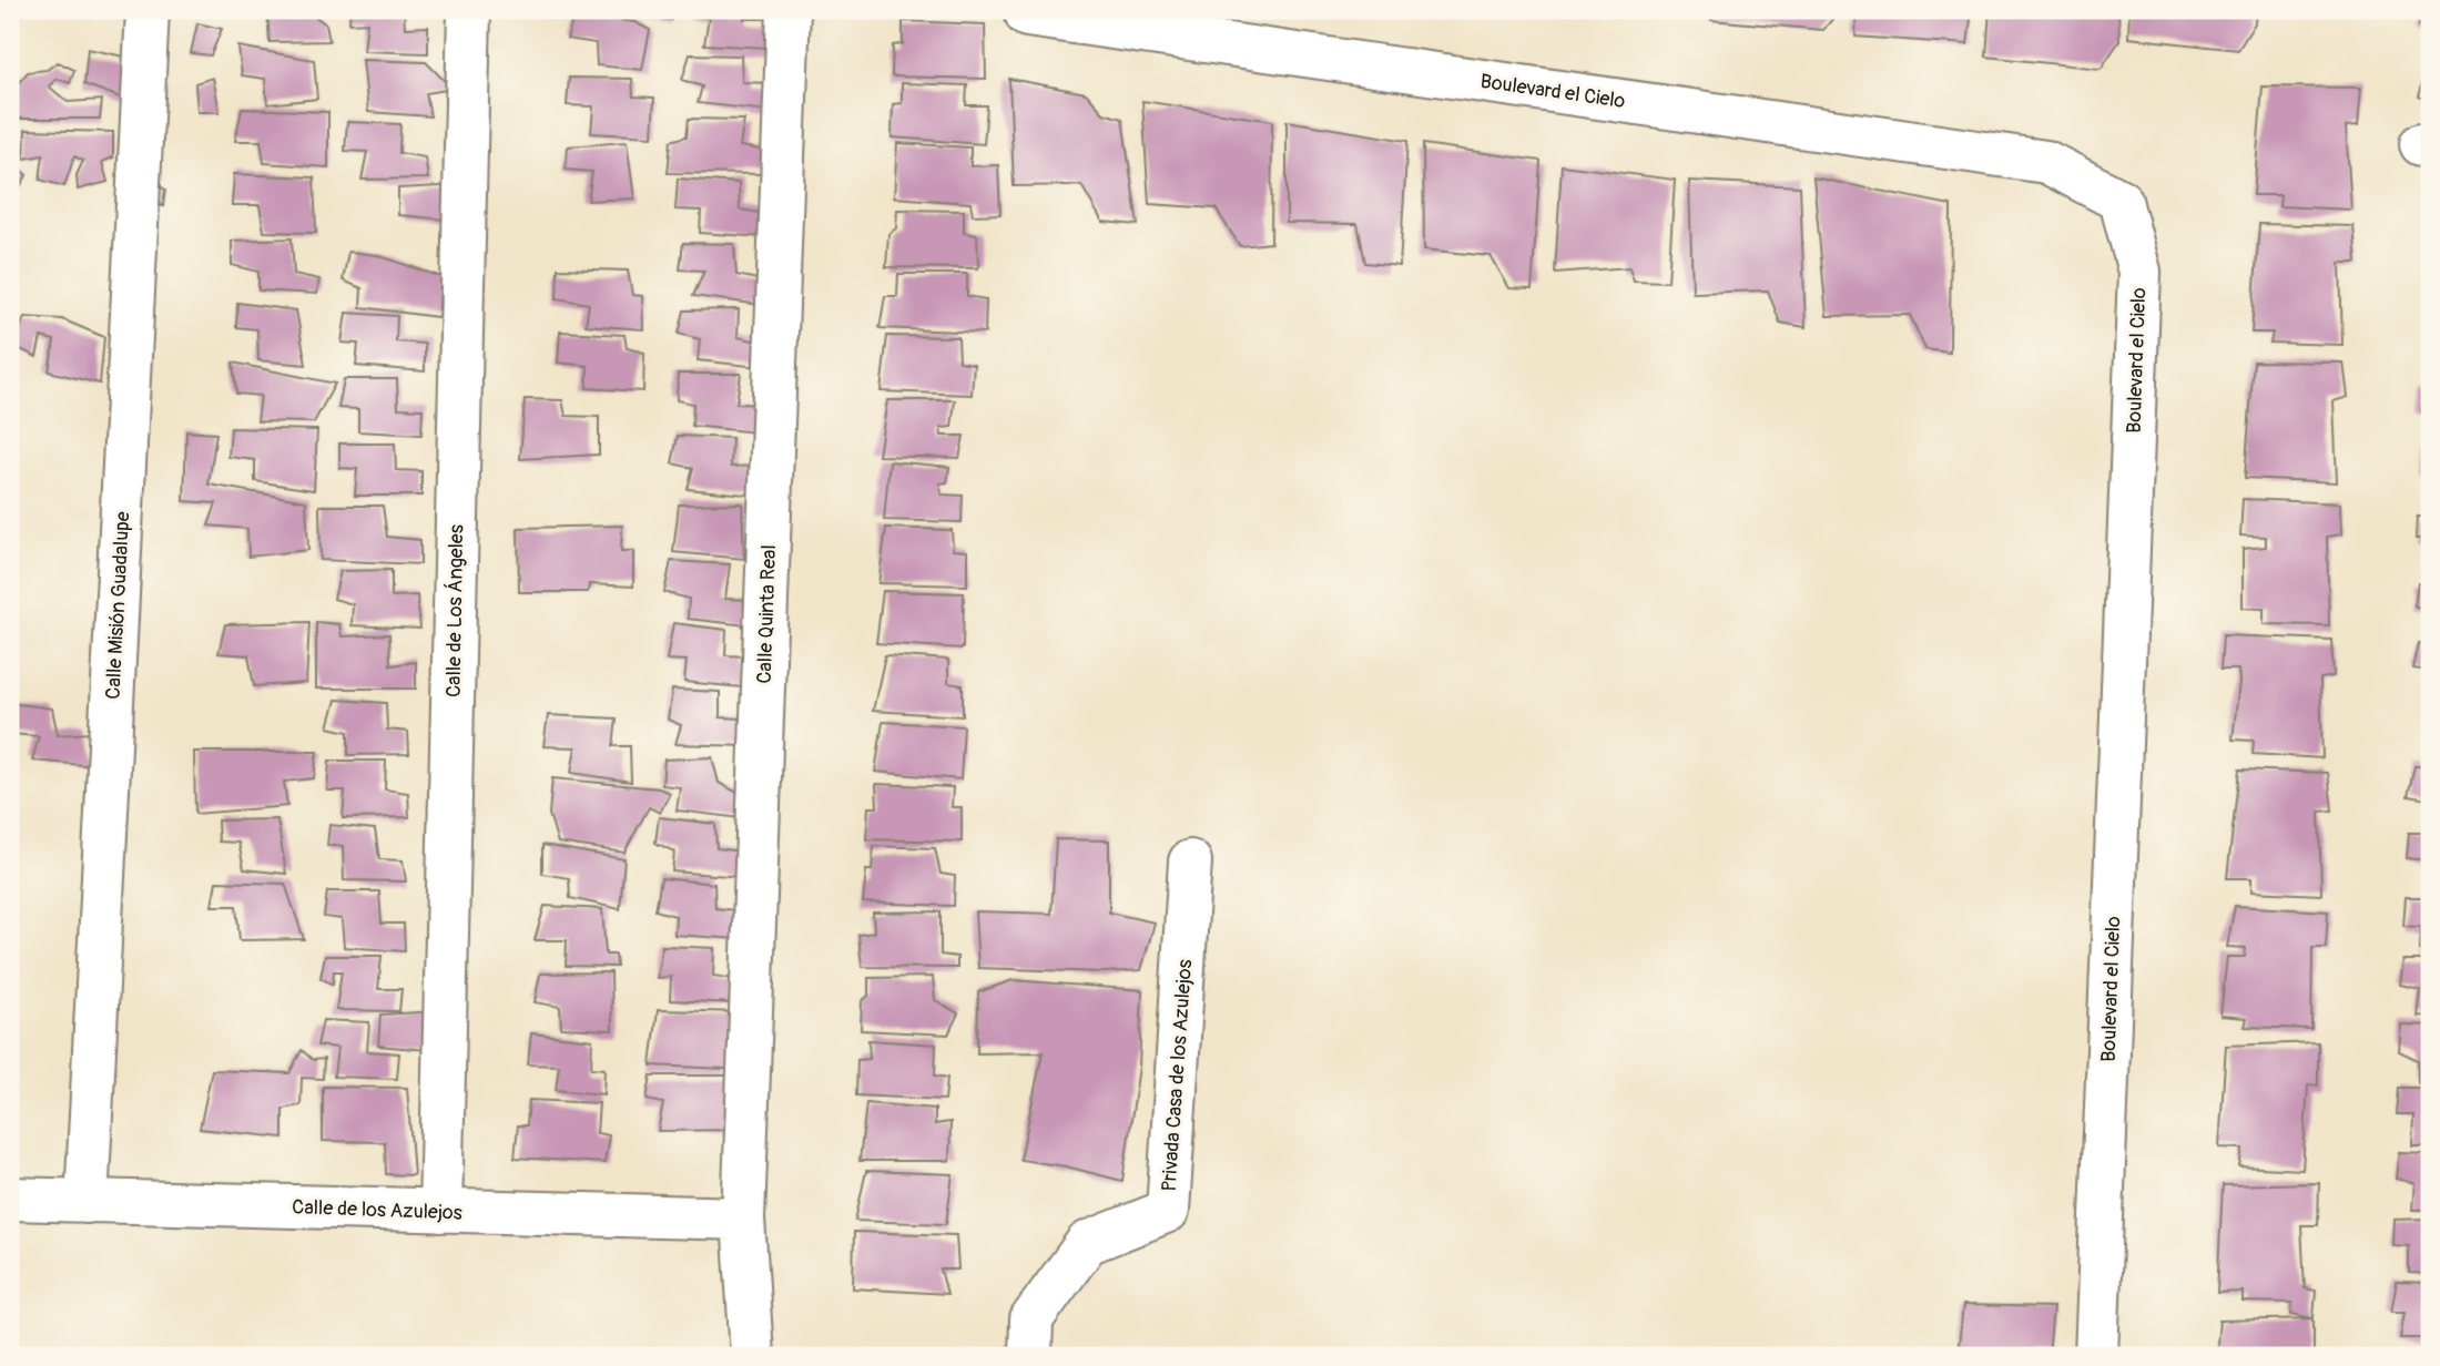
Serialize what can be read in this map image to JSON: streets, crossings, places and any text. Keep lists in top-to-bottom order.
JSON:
{
  "streets": {
    "street": [
      "Boulevard el Cielo",
      "Calle Misión Guadalupe",
      "Calle de Los Ángeles",
      "Calle Quinta Real",
      "Privada Casa de los Azulejos",
      "Calle de los Azulejos"
    ]
  },
  "crossings": [
    ["Calle Misión Guadalupe", "Calle de los Azulejos"],
    ["Calle de Los Ángeles", "Calle de los Azulejos"],
    ["Calle Quinta Real", "Calle de los Azulejos"]
  ]
}
